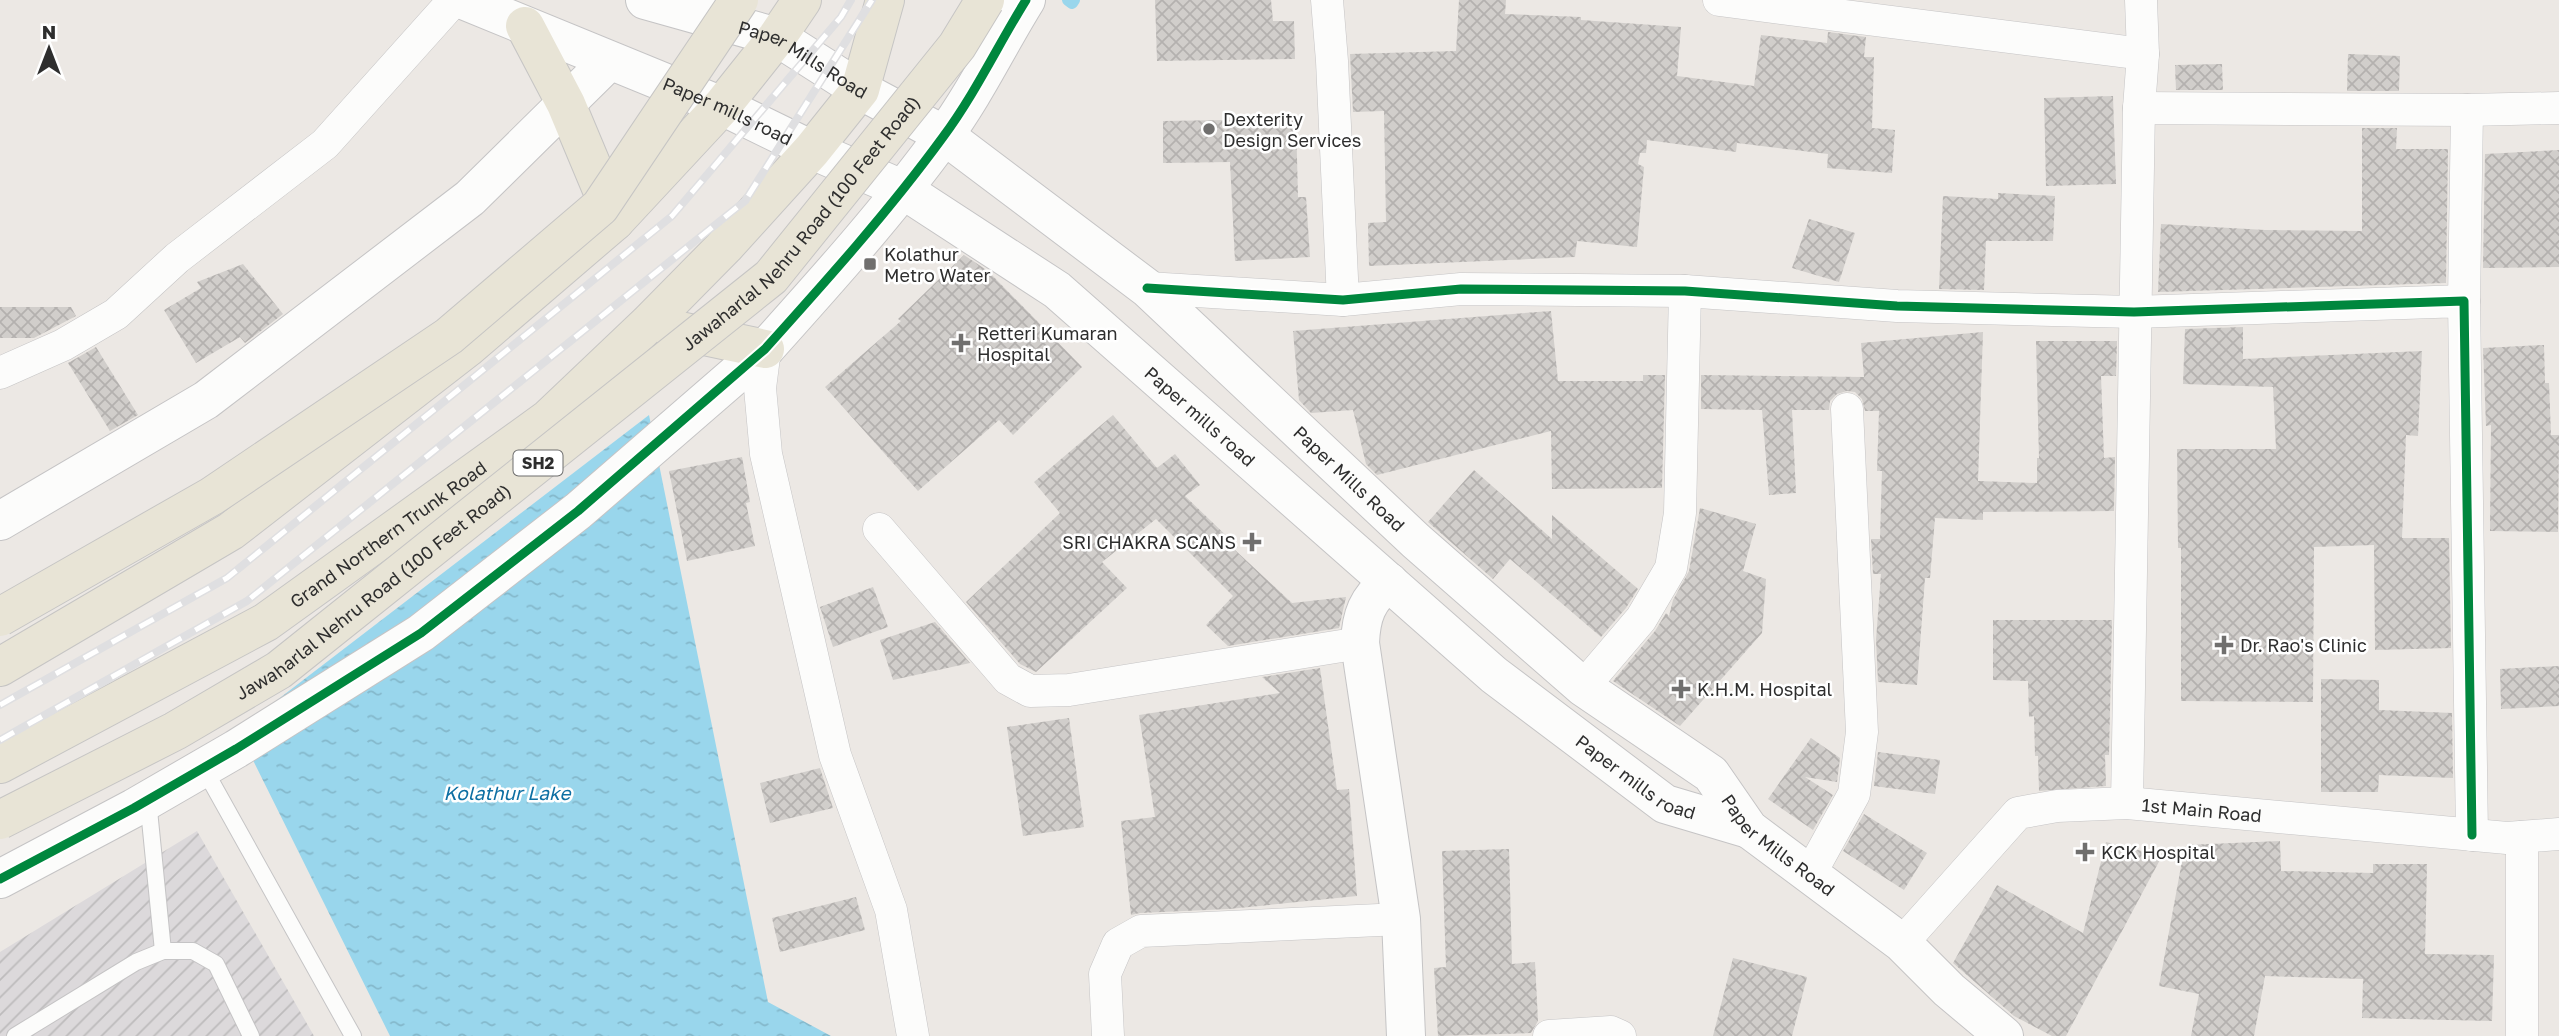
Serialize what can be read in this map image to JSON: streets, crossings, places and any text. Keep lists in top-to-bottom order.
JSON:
{
  "streets": {
    "main road": [
      "Paper Mills Road",
      "Paper mills road",
      "Jawaharlal Nehru Road (100 Feet Road)",
      "SH2",
      "Grand Northern Trunk Road"
    ],
    "street": ["1st Main Road"]
  },
  "crossings": [
    ["Paper Mills Road", "Paper mills road"],
    ["Paper Mills Road", "Grand Northern Trunk Road"],
    ["Paper Mills Road", "1st Main Road"],
    ["Paper mills road", "Grand Northern Trunk Road"]
  ],
  "water": ["Kolathur Lake"],
  "places": {
    "other": ["Dexterity Design Services"],
    "transit": ["Kolathur Metro Water"],
    "health": [
      "Retteri Kumaran Hospital",
      "SRI CHAKRA SCANS",
      "Dr. Rao's Clinic",
      "K.H.M. Hospital",
      "KCK Hospital"
    ]
  },
  "north": "top"
}
